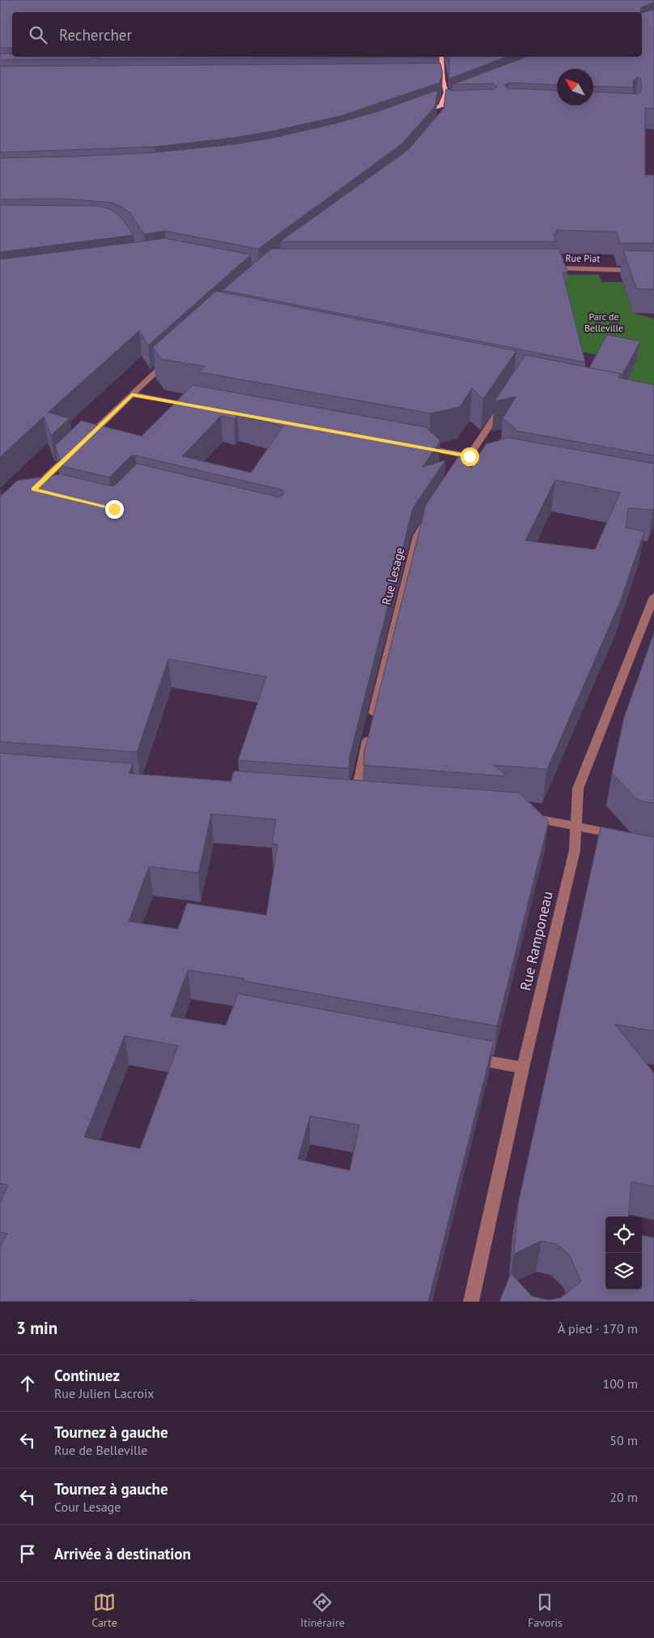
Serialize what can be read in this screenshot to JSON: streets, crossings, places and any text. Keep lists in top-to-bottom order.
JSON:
{
  "streets": {
    "street": ["Rue Piat", "Rue Lesage", "Rue Ramponeau"]
  },
  "parks": ["Parc de Belleville"],
  "north": "top left",
  "page": {
    "search": "Rechercher",
    "heading": ["3 min", "À pied · 170 m"],
    "list": [
      ["Continuez", "Rue Julien Lacroix", "100 m"],
      ["Tournez à gauche", "Rue de Belleville", "50 m"],
      ["Tournez à gauche", "Cour Lesage", "20 m"],
      "Arrivée à destination"
    ],
    "nav": ["Carte", "Itinéraire", "Favoris"]
  }
}
